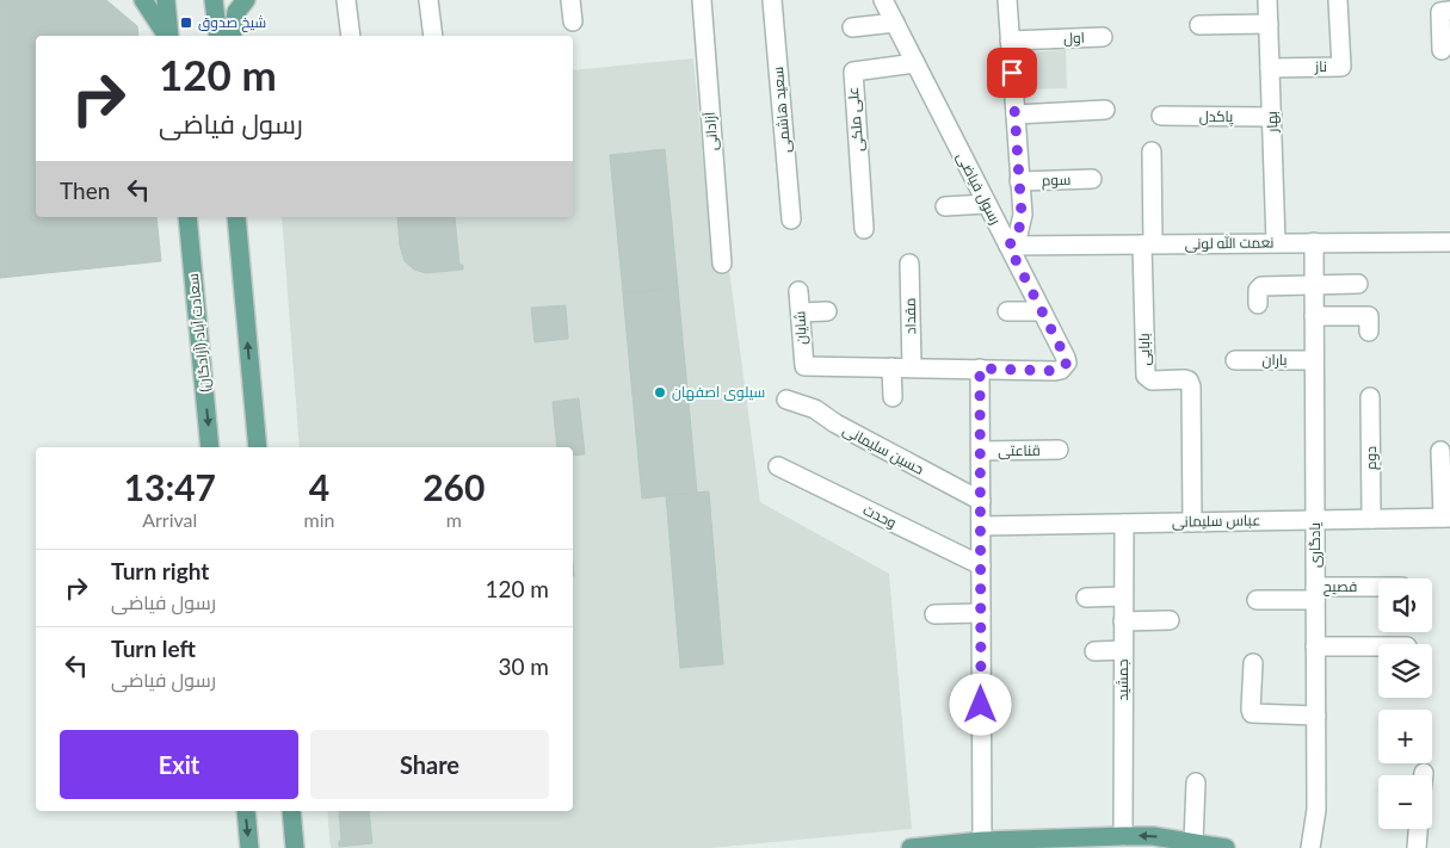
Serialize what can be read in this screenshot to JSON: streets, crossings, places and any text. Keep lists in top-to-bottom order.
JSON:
{
  "streets": {
    "main road": ["سعادت آباد (آزادگان)"],
    "street": [
      "اول",
      "ناز",
      "سعید هاشمی",
      "پاکدل",
      "علی ملکی",
      "بهار",
      "آزادانی",
      "سوم",
      "رسول فیاضی",
      "نعمت الله لونی",
      "مقداد",
      "شایان",
      "بابایی",
      "باران",
      "حسین سلیمانی",
      "قناعتی",
      "دوم",
      "وحدت",
      "عباس سلیمانی",
      "یادگاری",
      "فصیح",
      "جمشید"
    ]
  },
  "crossings": [
    ["ناز", "بهار"],
    ["پاکدل", "بهار"],
    ["علی ملکی", "رسول فیاضی"],
    ["بهار", "نعمت الله لونی"],
    ["رسول فیاضی", "نعمت الله لونی"],
    ["رسول فیاضی", "مقداد"],
    ["رسول فیاضی", "شایان"],
    ["نعمت الله لونی", "بابایی"],
    ["نعمت الله لونی", "یادگاری"],
    ["بابایی", "عباس سلیمانی"],
    ["باران", "یادگاری"],
    ["دوم", "عباس سلیمانی"],
    ["عباس سلیمانی", "یادگاری"],
    ["عباس سلیمانی", "جمشید"],
    ["یادگاری", "فصیح"]
  ],
  "places": {
    "transit": ["شیخ صدوق"],
    "other": ["سیلوی اصفهان"]
  },
  "page": {
    "turn": ["120 m", "رسول فیاضی"],
    "then": "Then",
    "eta": [
      "13:47",
      "Arrival",
      "4",
      "min",
      "260",
      "m"
    ],
    "list": [
      {
        "name": "Turn right",
        "note": "رسول فیاضی",
        "value": "120 m"
      },
      {
        "name": "Turn left",
        "note": "رسول فیاضی",
        "value": "30 m"
      }
    ],
    "map_buttons": ["+", "−"],
    "buttons": ["Exit", "Share"]
  }
}
